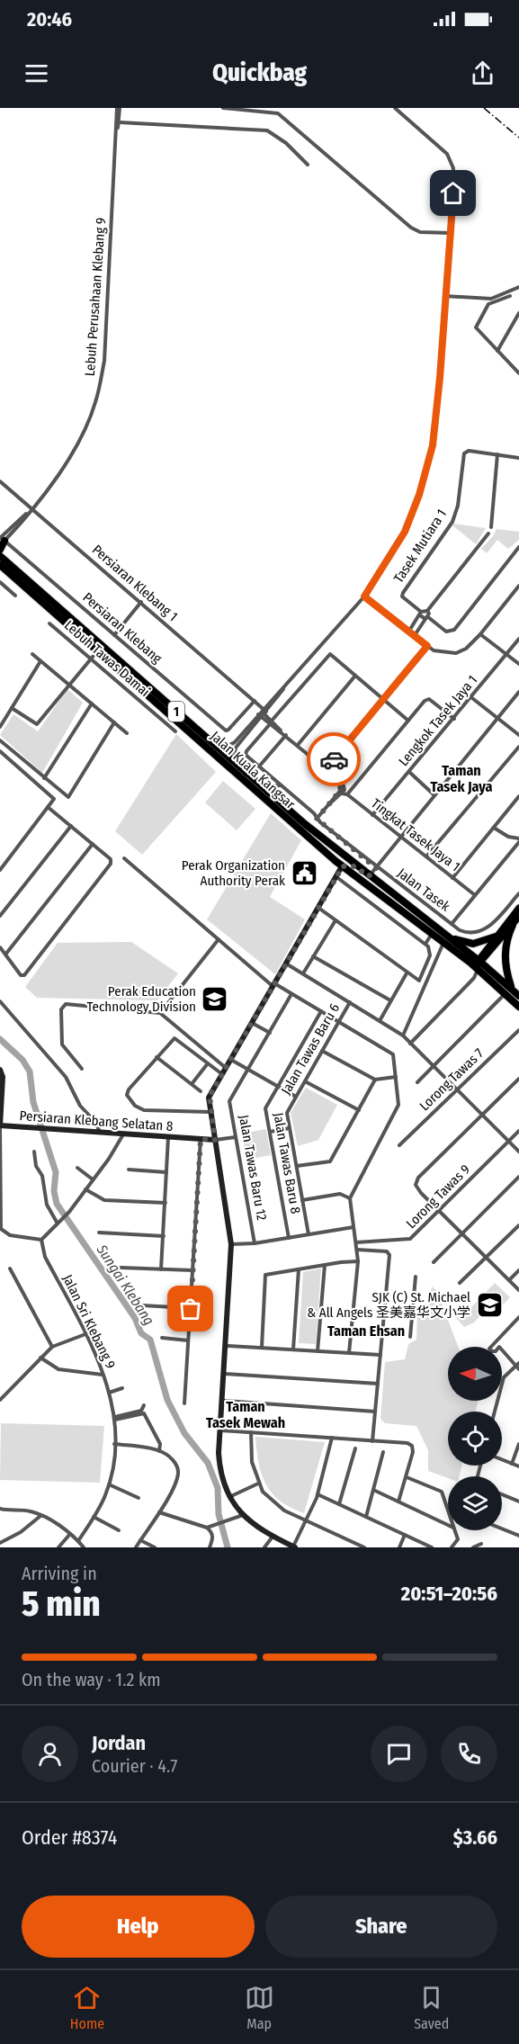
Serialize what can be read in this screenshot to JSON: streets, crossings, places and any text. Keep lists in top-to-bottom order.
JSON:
{
  "streets": {
    "highway": ["1", "Jalan Kuala Kangsar"],
    "street": [
      "Lebuh Perusahaan Klebang 9",
      "Tasek Mutiara 1",
      "Persiaran Klebang 1",
      "Persiaran Klebang",
      "Lebuh Tawas Damai",
      "Lengkok Tasek Jaya 1",
      "Tingkat Tasek Jaya 1",
      "Jalan Tasek",
      "Jalan Tawas Baru 6",
      "Lorong Tawas 7",
      "Persiaran Klebang Selatan 8",
      "Jalan Tawas Baru 8",
      "Jalan Tawas Baru 12",
      "Lorong Tawas 9",
      "Jalan Sri Klebang 9"
    ]
  },
  "crossings": [
    ["Lebuh Perusahaan Klebang 9", "Persiaran Klebang 1"],
    ["Lebuh Perusahaan Klebang 9", "Persiaran Klebang"],
    ["Persiaran Klebang 1", "Persiaran Klebang"],
    ["Persiaran Klebang 1", "Jalan Tasek"],
    ["Lengkok Tasek Jaya 1", "Tingkat Tasek Jaya 1"]
  ],
  "districts": ["Taman Tasek Jaya", "Taman Ehsan", "Taman Tasek Mewah"],
  "water": ["Sungai Klebang"],
  "places": {
    "public building": ["Perak Organization Authority Perak"],
    "school or university": ["Perak Education Technology Division", "SJK (C) St. Michael & All Angels 圣美嘉华文小学"]
  },
  "north": "left",
  "page": {
    "status": "20:46",
    "header": "Quickbag",
    "heading": ["5 min", "Arriving in", "20:51–20:56"],
    "panel": [
      "Jordan",
      "Courier · 4.7",
      "Order #8374",
      "$3.66"
    ],
    "bar": "On the way · 1.2 km",
    "buttons": ["Help", "Share"],
    "tabs": ["Home", "Map", "Saved"]
  }
}
